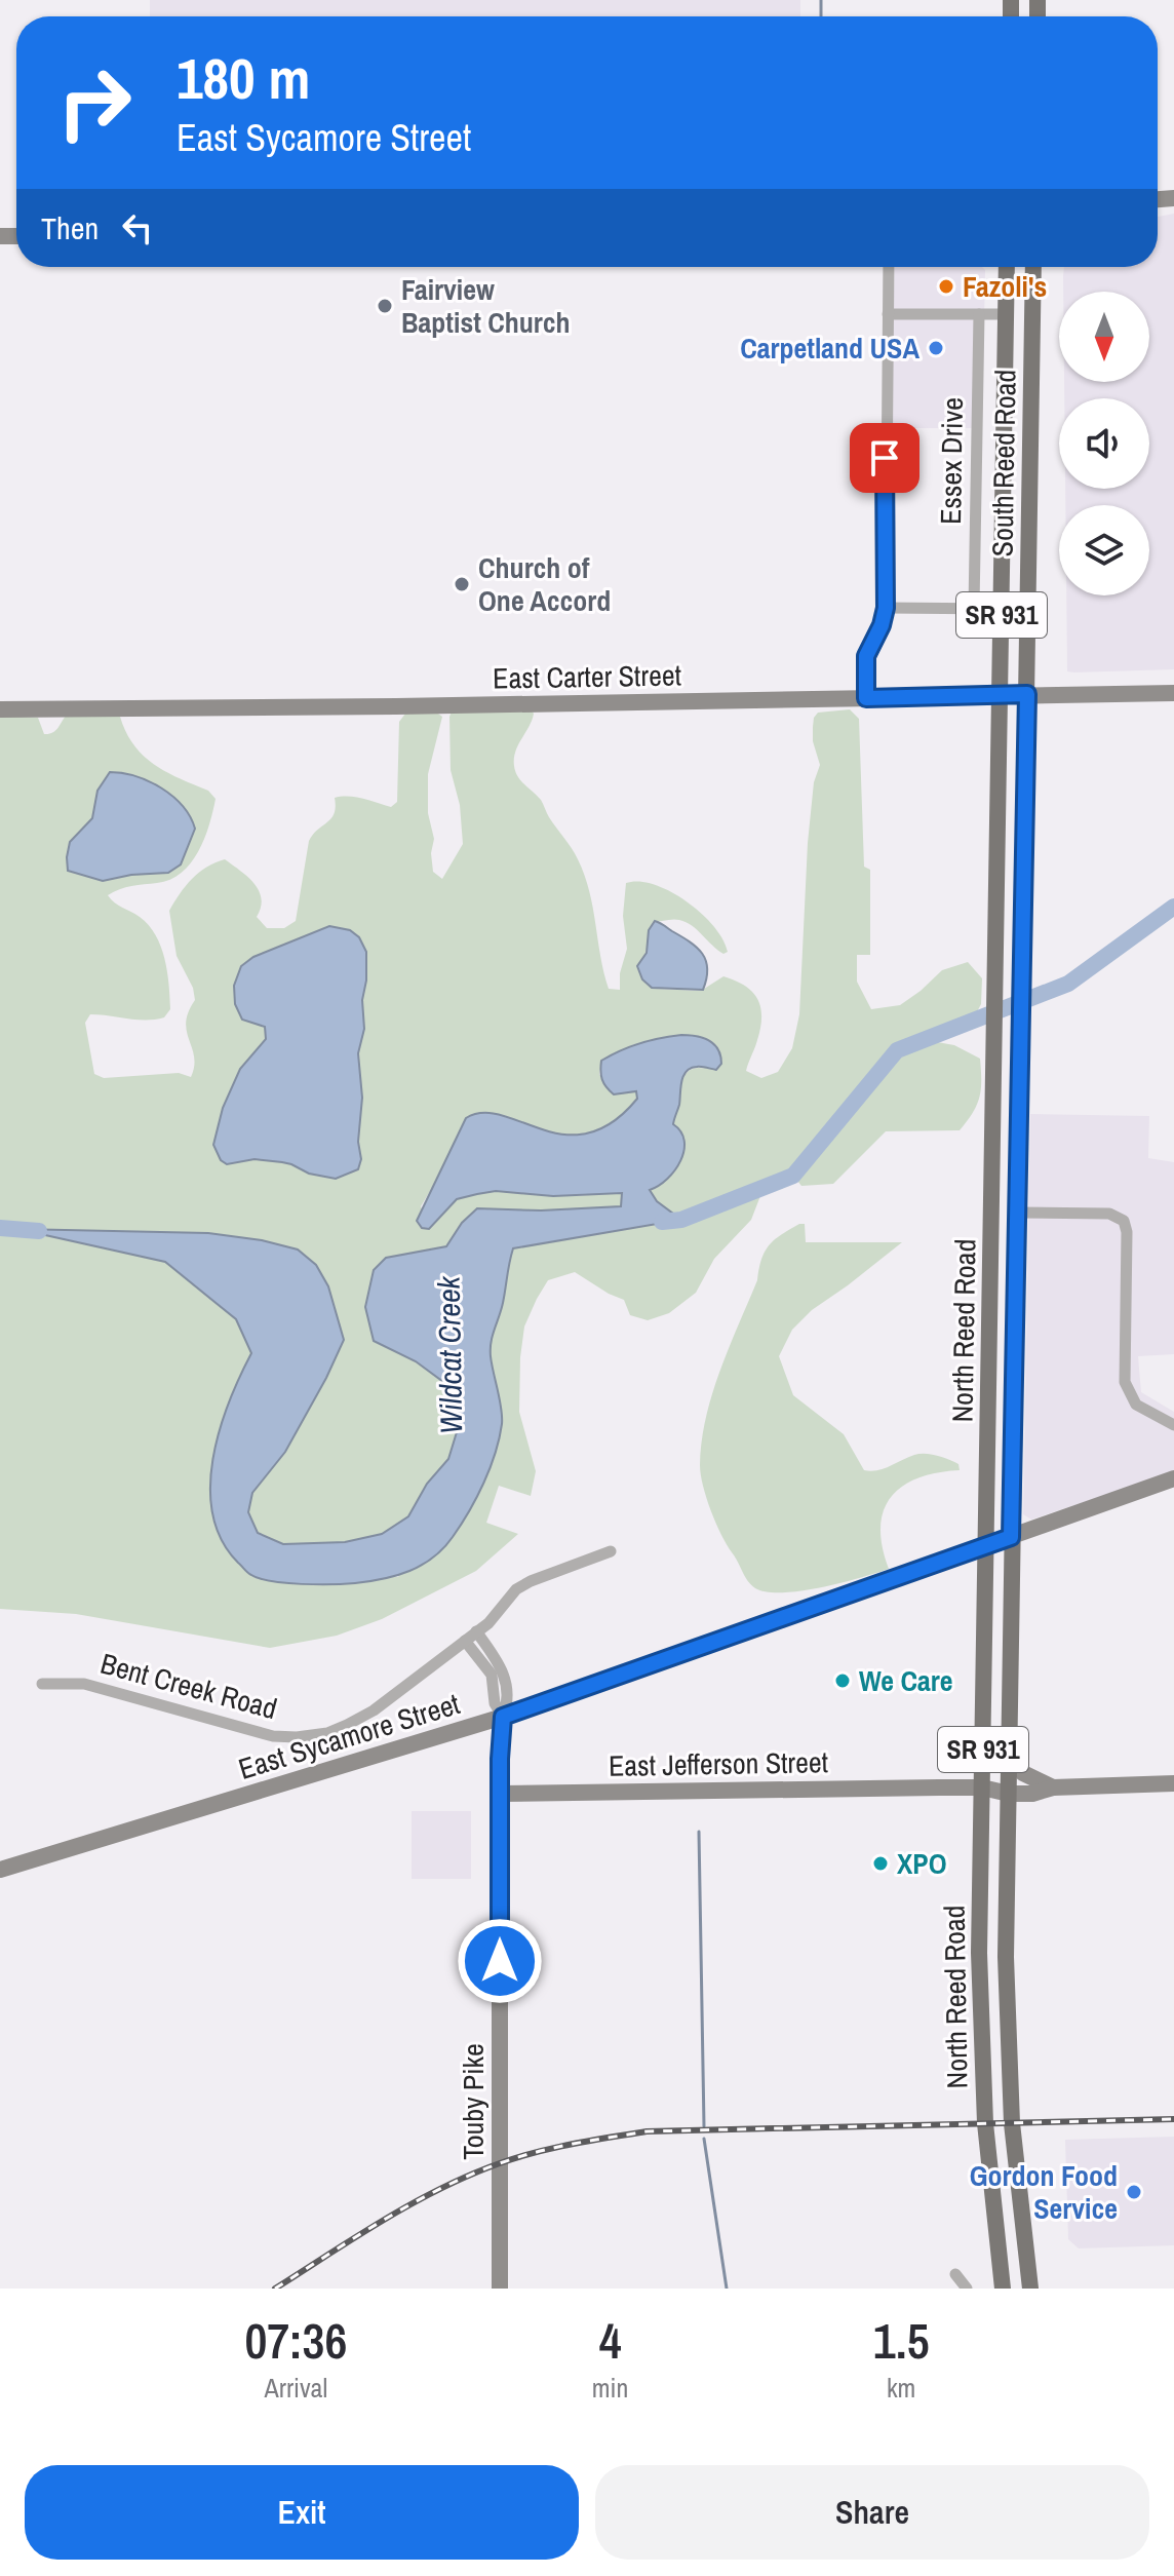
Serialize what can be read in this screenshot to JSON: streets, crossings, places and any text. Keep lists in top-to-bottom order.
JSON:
{
  "streets": {
    "main road": ["South Reed Road", "SR 931", "North Reed Road"],
    "street": [
      "Essex Drive",
      "East Carter Street",
      "Bent Creek Road",
      "East Sycamore Street",
      "East Jefferson Street",
      "Touby Pike"
    ]
  },
  "crossings": [
    ["South Reed Road", "East Carter Street"],
    ["South Reed Road", "North Reed Road"],
    ["North Reed Road", "East Sycamore Street"],
    ["North Reed Road", "East Jefferson Street"],
    ["Bent Creek Road", "Touby Pike"],
    ["East Sycamore Street", "Touby Pike"],
    ["East Jefferson Street", "Touby Pike"]
  ],
  "water": ["Wildcat Creek"],
  "places": [
    "Fazoli's",
    "Fairview Baptist Church",
    "Carpetland USA",
    "Church of One Accord",
    "We Care",
    "XPO",
    "Gordon Food Service"
  ],
  "north": "bottom",
  "page": {
    "turn": ["180 m", "East Sycamore Street"],
    "then": "Then",
    "eta": [
      "07:36",
      "Arrival",
      "4",
      "min",
      "1.5",
      "km"
    ],
    "buttons": ["Exit", "Share"]
  }
}
